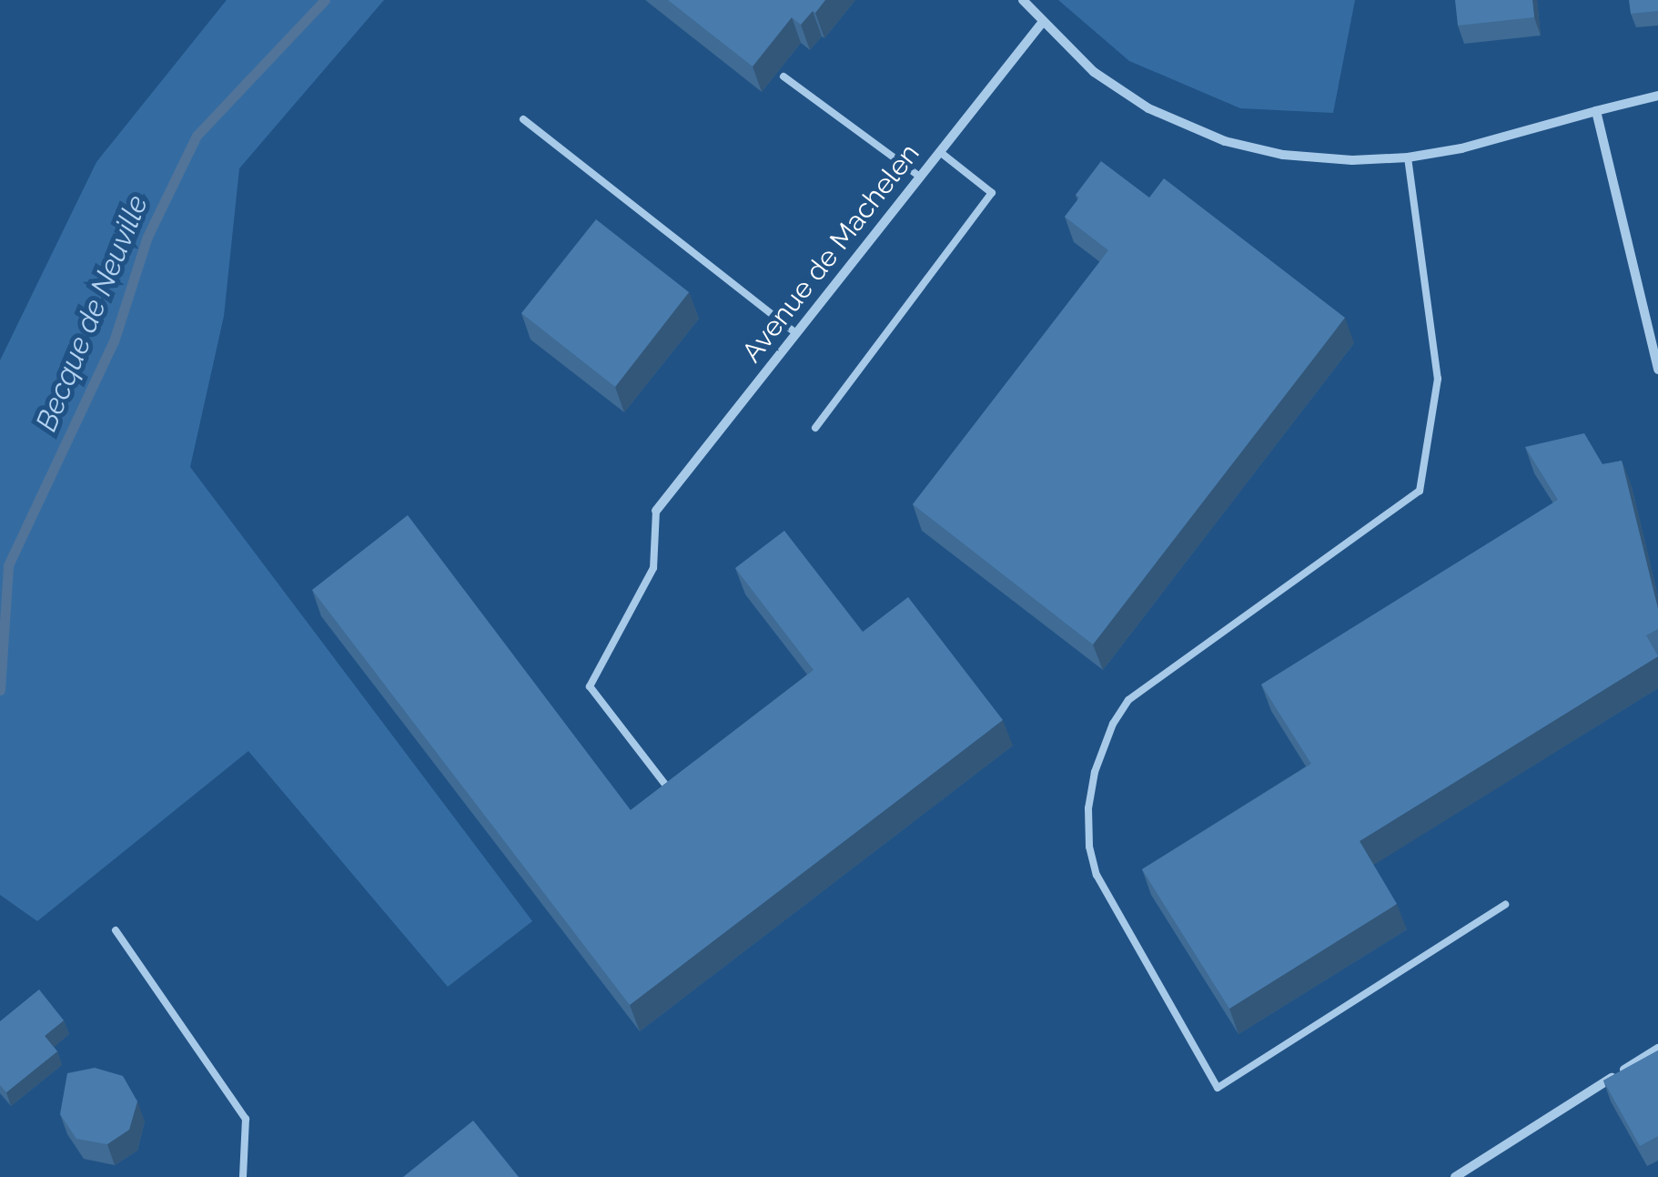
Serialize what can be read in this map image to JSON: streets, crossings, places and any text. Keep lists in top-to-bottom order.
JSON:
{
  "streets": {
    "street": ["Avenue de Machelen"]
  },
  "water": ["Becque de Neuville"]
}
